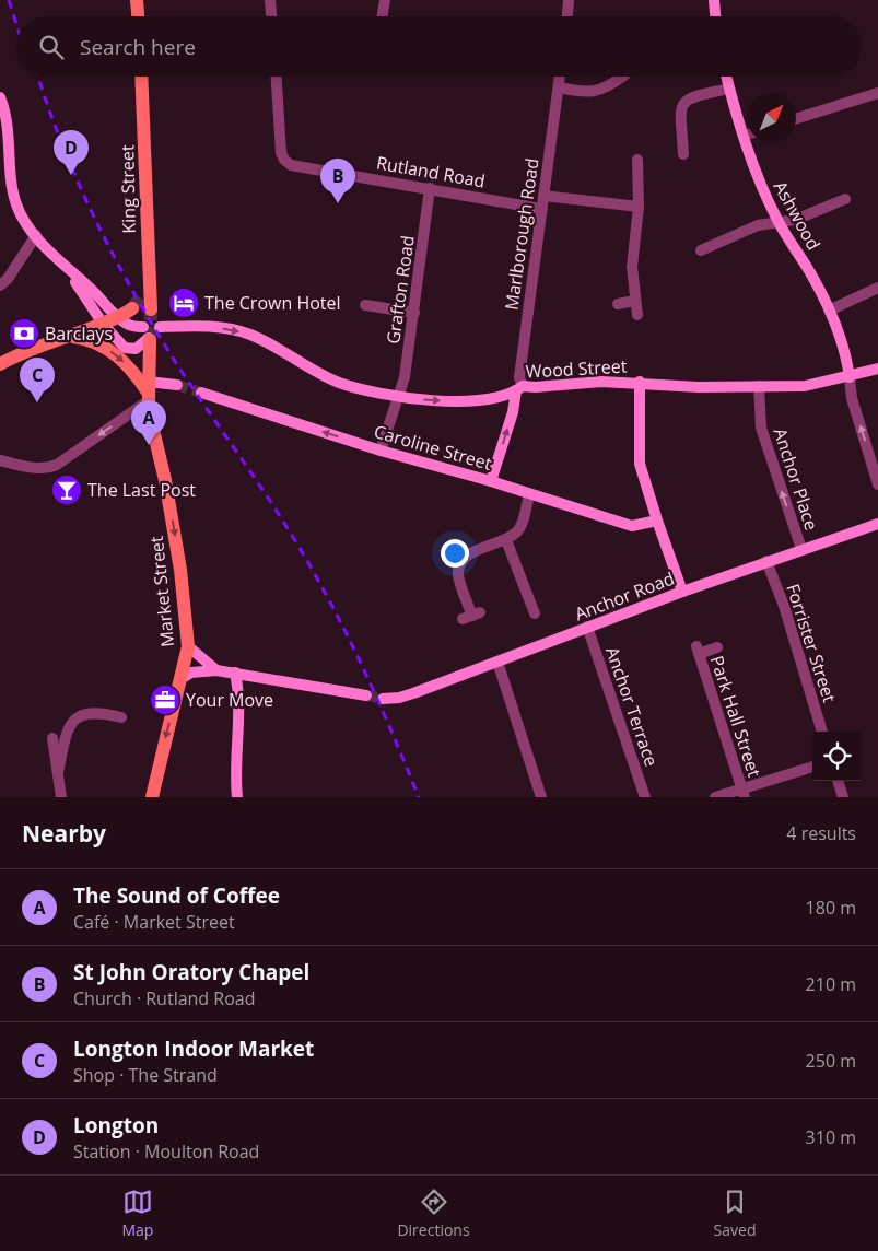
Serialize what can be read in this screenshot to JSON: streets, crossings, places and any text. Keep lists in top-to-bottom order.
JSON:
{
  "streets": {
    "main road": ["King Street", "Market Street"],
    "street": [
      "Rutland Road",
      "Ashwood",
      "Marlborough Road",
      "Grafton Road",
      "Wood Street",
      "Caroline Street",
      "Anchor Place",
      "Anchor Road",
      "Forrister Street",
      "Anchor Terrace",
      "Park Hall Street"
    ]
  },
  "crossings": [
    ["Rutland Road", "Marlborough Road"],
    ["Rutland Road", "Grafton Road"],
    ["Ashwood", "Wood Street"],
    ["Marlborough Road", "Wood Street"],
    ["Grafton Road", "Wood Street"],
    ["Grafton Road", "Caroline Street"],
    ["Wood Street", "Anchor Place"],
    ["Anchor Place", "Anchor Road"],
    ["Anchor Road", "Forrister Street"],
    ["Anchor Road", "Anchor Terrace"]
  ],
  "one_way": ["Wood Street", "Caroline Street", "Market Street"],
  "places": {
    "hotel": ["The Crown Hotel"],
    "bank": ["Barclays"],
    "bar": ["The Last Post"],
    "office": ["Your Move"]
  },
  "north": "top right",
  "page": {
    "search": "Search here",
    "pins": [
      "D",
      "B",
      "C",
      "A"
    ],
    "heading": ["Nearby", "4 results"],
    "list": [
      {
        "mark": "A",
        "name": "The Sound of Coffee",
        "note": "Café · Market Street",
        "value": "180 m"
      },
      {
        "mark": "B",
        "name": "St John Oratory Chapel",
        "note": "Church · Rutland Road",
        "value": "210 m"
      },
      {
        "mark": "C",
        "name": "Longton Indoor Market",
        "note": "Shop · The Strand",
        "value": "250 m"
      },
      {
        "mark": "D",
        "name": "Longton",
        "note": "Station · Moulton Road",
        "value": "310 m"
      }
    ],
    "nav": ["Map", "Directions", "Saved"]
  }
}
